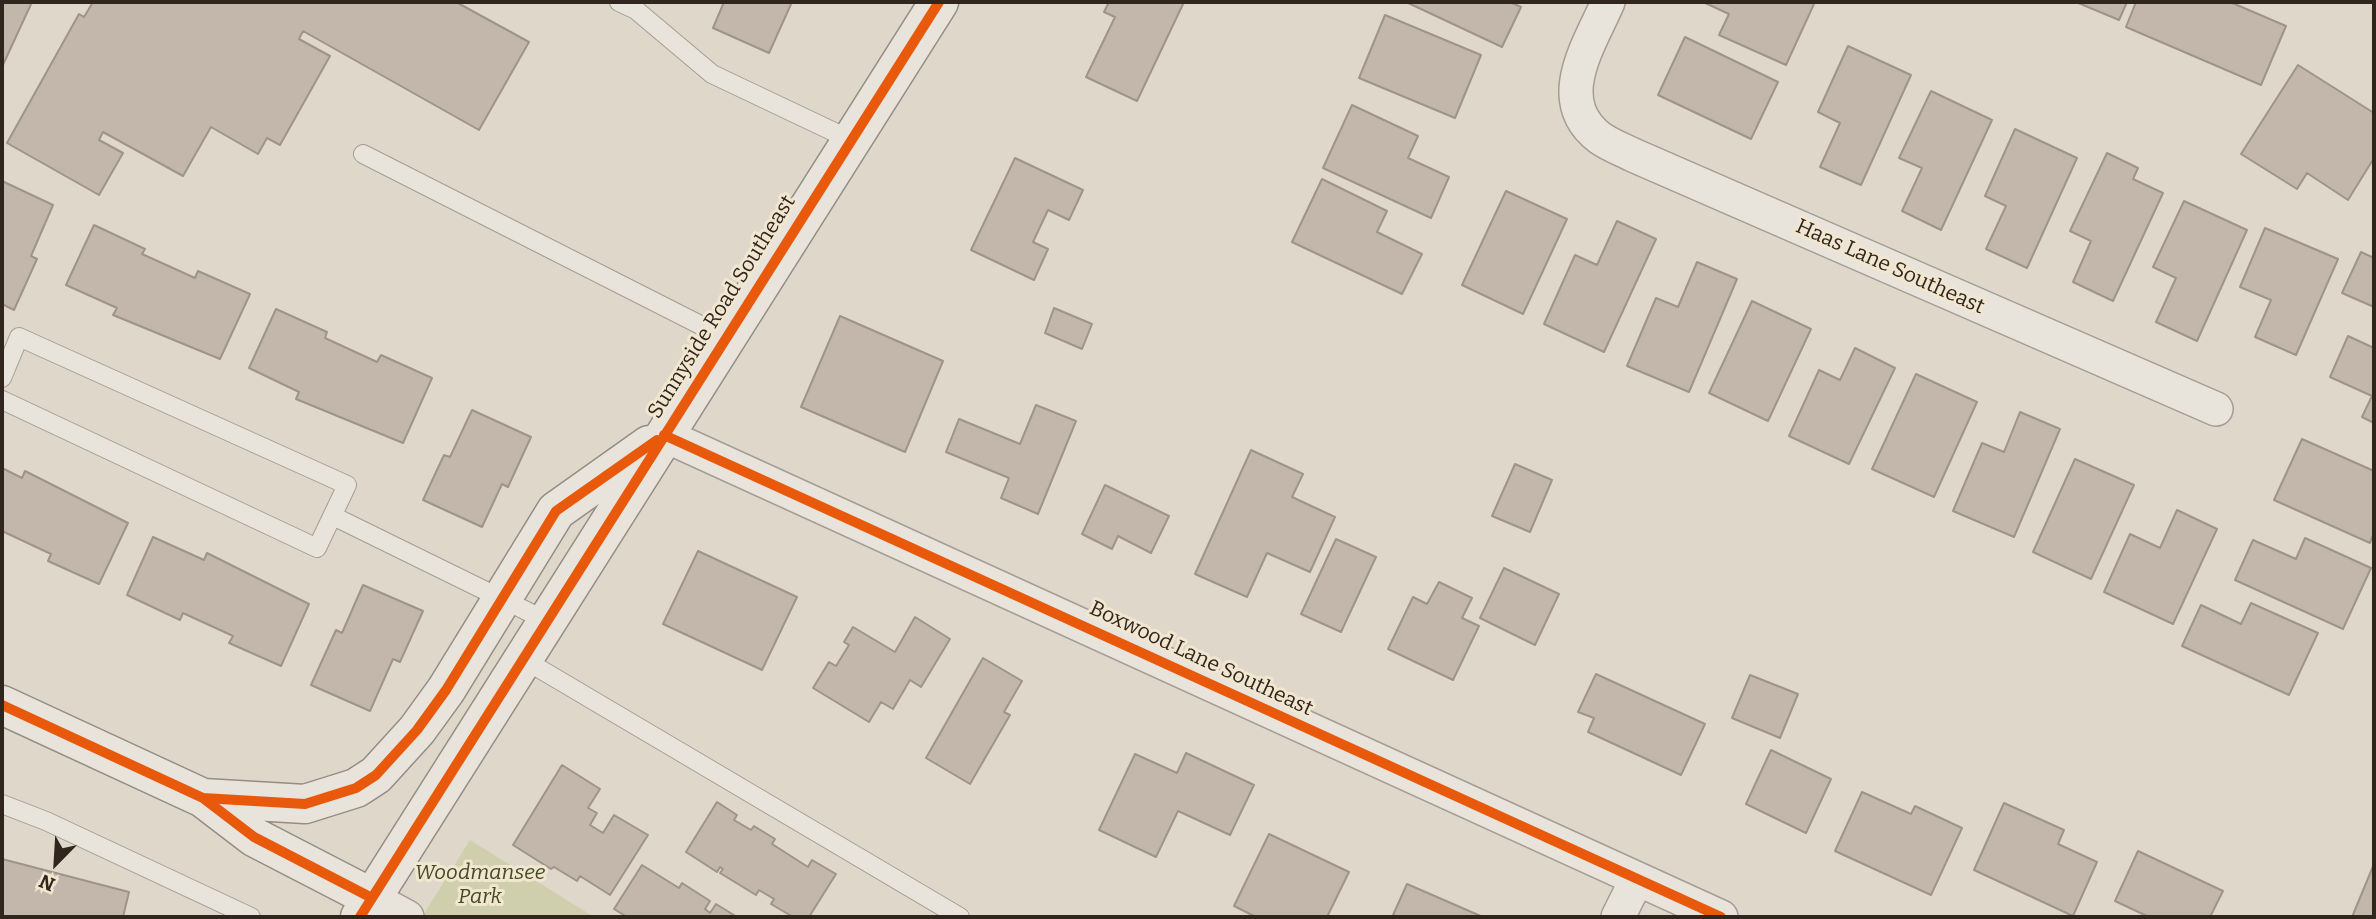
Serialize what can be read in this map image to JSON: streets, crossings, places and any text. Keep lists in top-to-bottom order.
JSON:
{
  "streets": {
    "main road": ["Sunnyside Road Southeast"],
    "street": ["Haas Lane Southeast", "Boxwood Lane Southeast"]
  },
  "crossings": [
    ["Sunnyside Road Southeast", "Boxwood Lane Southeast"]
  ],
  "parks": ["Woodmansee Park"],
  "north": "bottom left"
}
